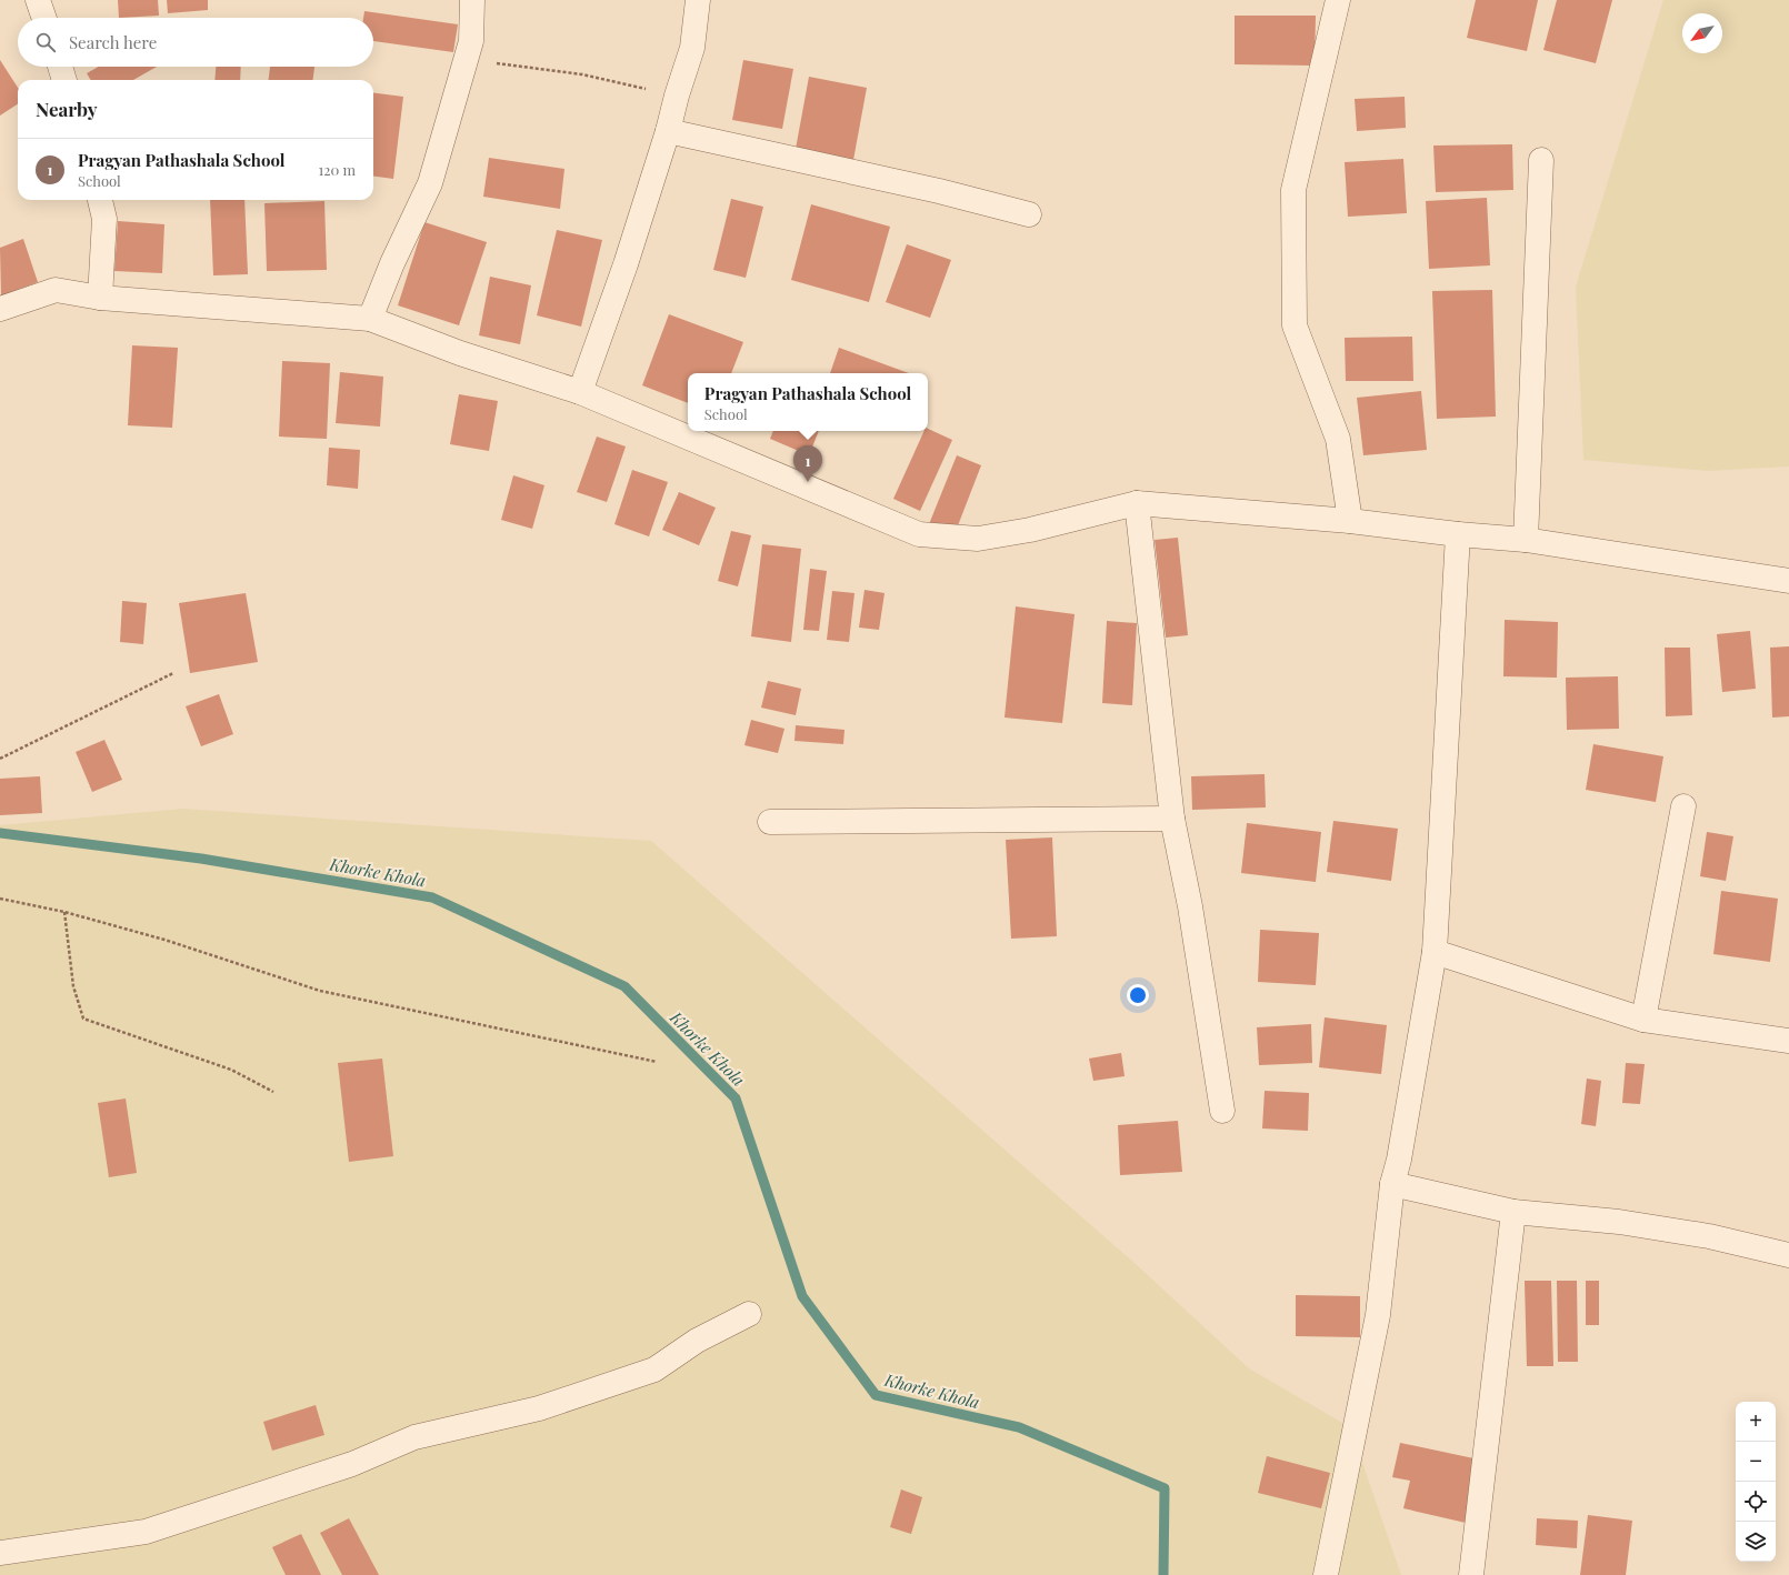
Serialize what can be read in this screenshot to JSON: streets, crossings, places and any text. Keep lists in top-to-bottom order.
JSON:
{
  "water": ["Khorke Khola"],
  "north": "bottom left",
  "page": {
    "search": "Search here",
    "heading": "Nearby",
    "list": [
      {
        "mark": "1",
        "name": "Pragyan Pathashala School",
        "note": "School",
        "value": "120 m"
      }
    ],
    "popup": ["Pragyan Pathashala School", "School"],
    "pins": "1",
    "map_buttons": ["+", "−"]
  }
}
